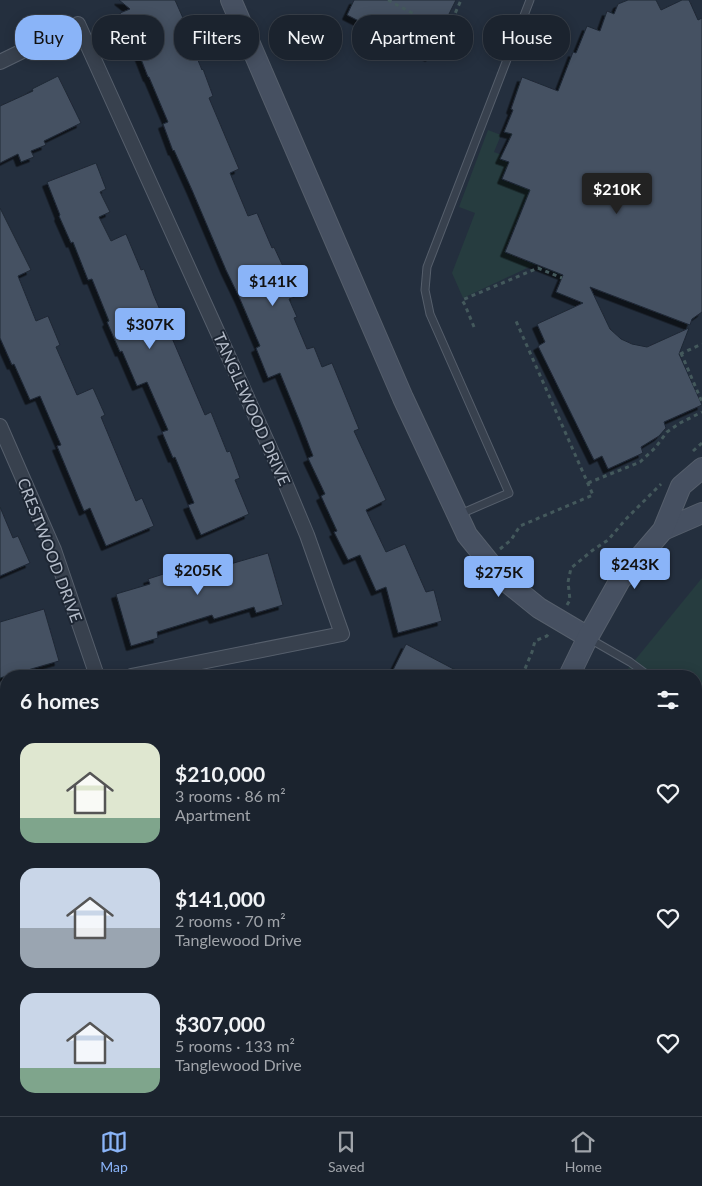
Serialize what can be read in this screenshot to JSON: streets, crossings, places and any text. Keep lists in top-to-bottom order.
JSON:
{
  "streets": {
    "street": ["TANGLEWOOD DRIVE", "CRESTWOOD DRIVE"]
  },
  "page": {
    "chip": [
      "Buy",
      "Rent",
      "Filters",
      "New",
      "Apartment",
      "House"
    ],
    "price": [
      "$210K",
      "$141K",
      "$307K",
      "$243K",
      "$205K",
      "$275K"
    ],
    "heading": "6 homes",
    "list": [
      {
        "name": "$210,000",
        "note": "3 rooms · 86 m² · Apartment"
      },
      {
        "name": "$141,000",
        "note": "2 rooms · 70 m² · Tanglewood Drive"
      },
      {
        "name": "$307,000",
        "note": "5 rooms · 133 m² · Tanglewood Drive"
      }
    ],
    "tabs": ["Map", "Saved", "Home"]
  }
}
